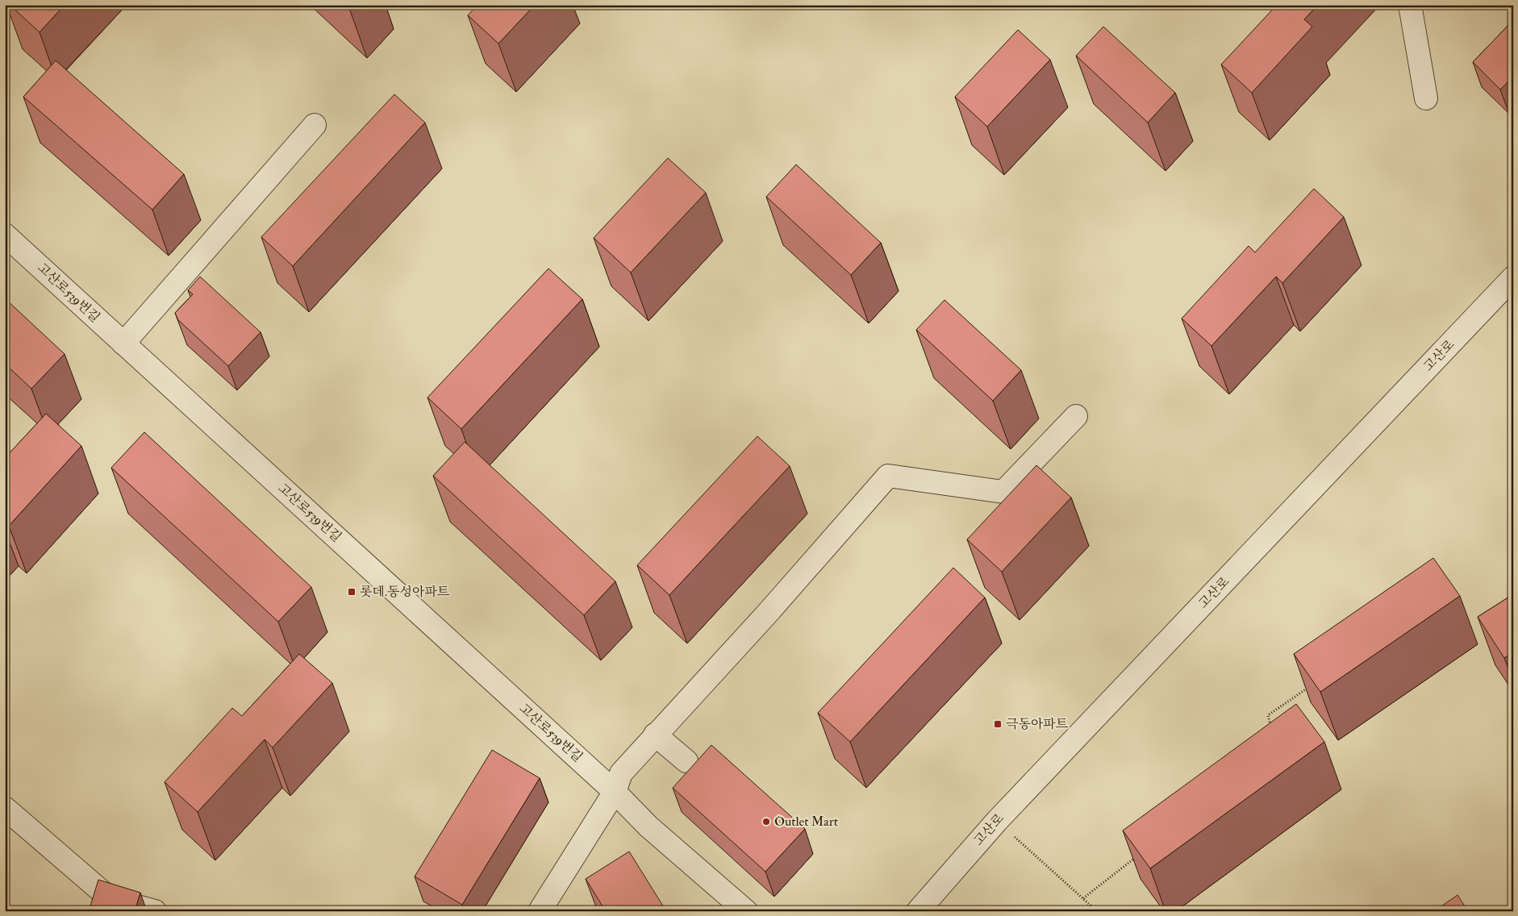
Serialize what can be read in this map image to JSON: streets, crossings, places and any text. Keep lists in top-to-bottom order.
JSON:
{
  "streets": {
    "street": ["고산로539번길", "고산로"]
  },
  "places": {
    "transit": ["롯데.동성아파트", "극동아파트"],
    "other": ["Outlet Mart"]
  }
}
